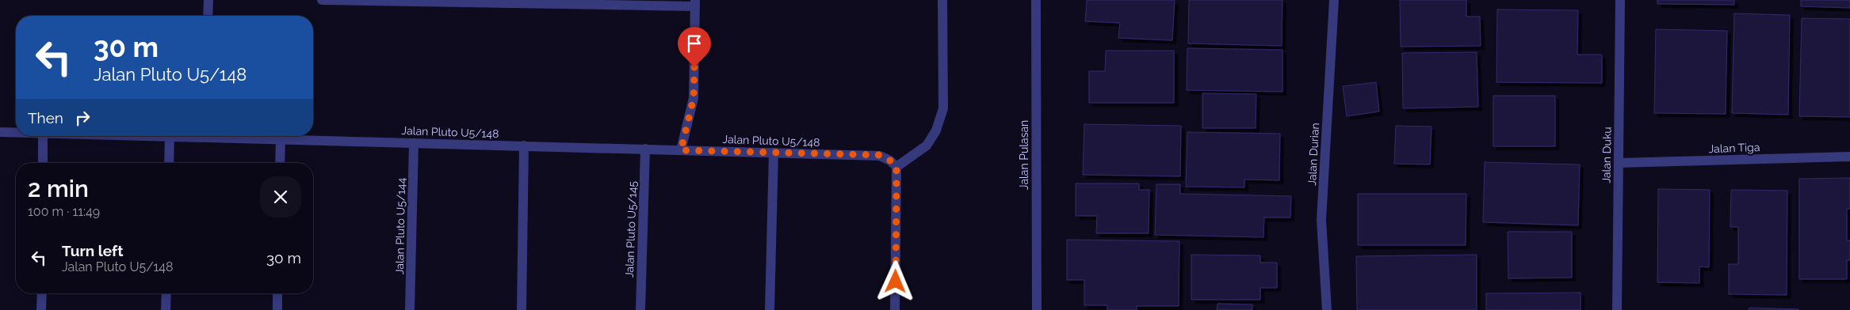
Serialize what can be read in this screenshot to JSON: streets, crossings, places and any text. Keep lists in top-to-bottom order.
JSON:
{
  "streets": {
    "street": [
      "Jalan Pluto U5/148",
      "Jalan Tiga",
      "Jalan Durian",
      "Jalan Pulasan",
      "Jalan Duku",
      "Jalan Pluto U5/144",
      "Jalan Pluto U5/145"
    ]
  },
  "crossings": [
    ["Jalan Pluto U5/148", "Jalan Pluto U5/144"],
    ["Jalan Pluto U5/148", "Jalan Pluto U5/145"],
    ["Jalan Tiga", "Jalan Duku"]
  ],
  "page": {
    "turn": ["30 m", "Jalan Pluto U5/148"],
    "then": "Then",
    "heading": ["2 min", "100 m · 11:49"],
    "list": [
      {
        "name": "Turn left",
        "note": "Jalan Pluto U5/148",
        "value": "30 m"
      }
    ]
  }
}
